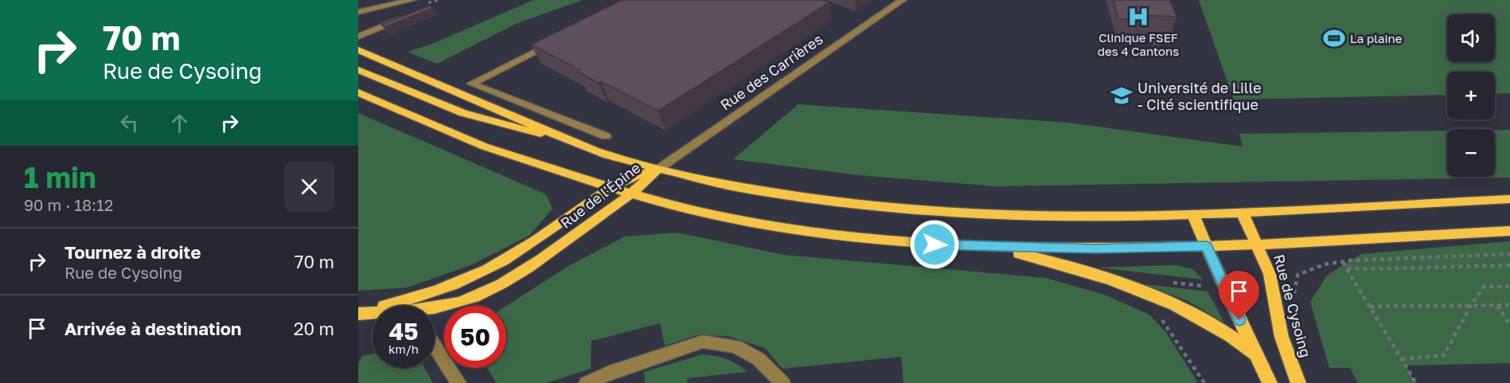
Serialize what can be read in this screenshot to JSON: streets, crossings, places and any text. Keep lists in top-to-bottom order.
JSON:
{
  "streets": {
    "main road": ["Rue de l'Épine", "Rue de Cysoing"],
    "street": ["Rue des Carrières"]
  },
  "crossings": [
    ["Rue des Carrières", "Rue de l'Épine"]
  ],
  "places": {
    "hospital": ["Clinique FSEF des 4 Cantons"],
    "sports": ["La plaine"],
    "school or university": ["Université de Lille ‐ Cité scientifique"]
  },
  "page": {
    "turn": ["70 m", "Rue de Cysoing"],
    "map_buttons": ["+", "−"],
    "heading": ["1 min", "90 m · 18:12"],
    "list": [
      {
        "name": "Tournez à droite",
        "note": "Rue de Cysoing",
        "value": "70 m"
      },
      {
        "name": "Arrivée à destination",
        "value": "20 m"
      }
    ],
    "speed": "45 km/h",
    "limit": "50"
  }
}
